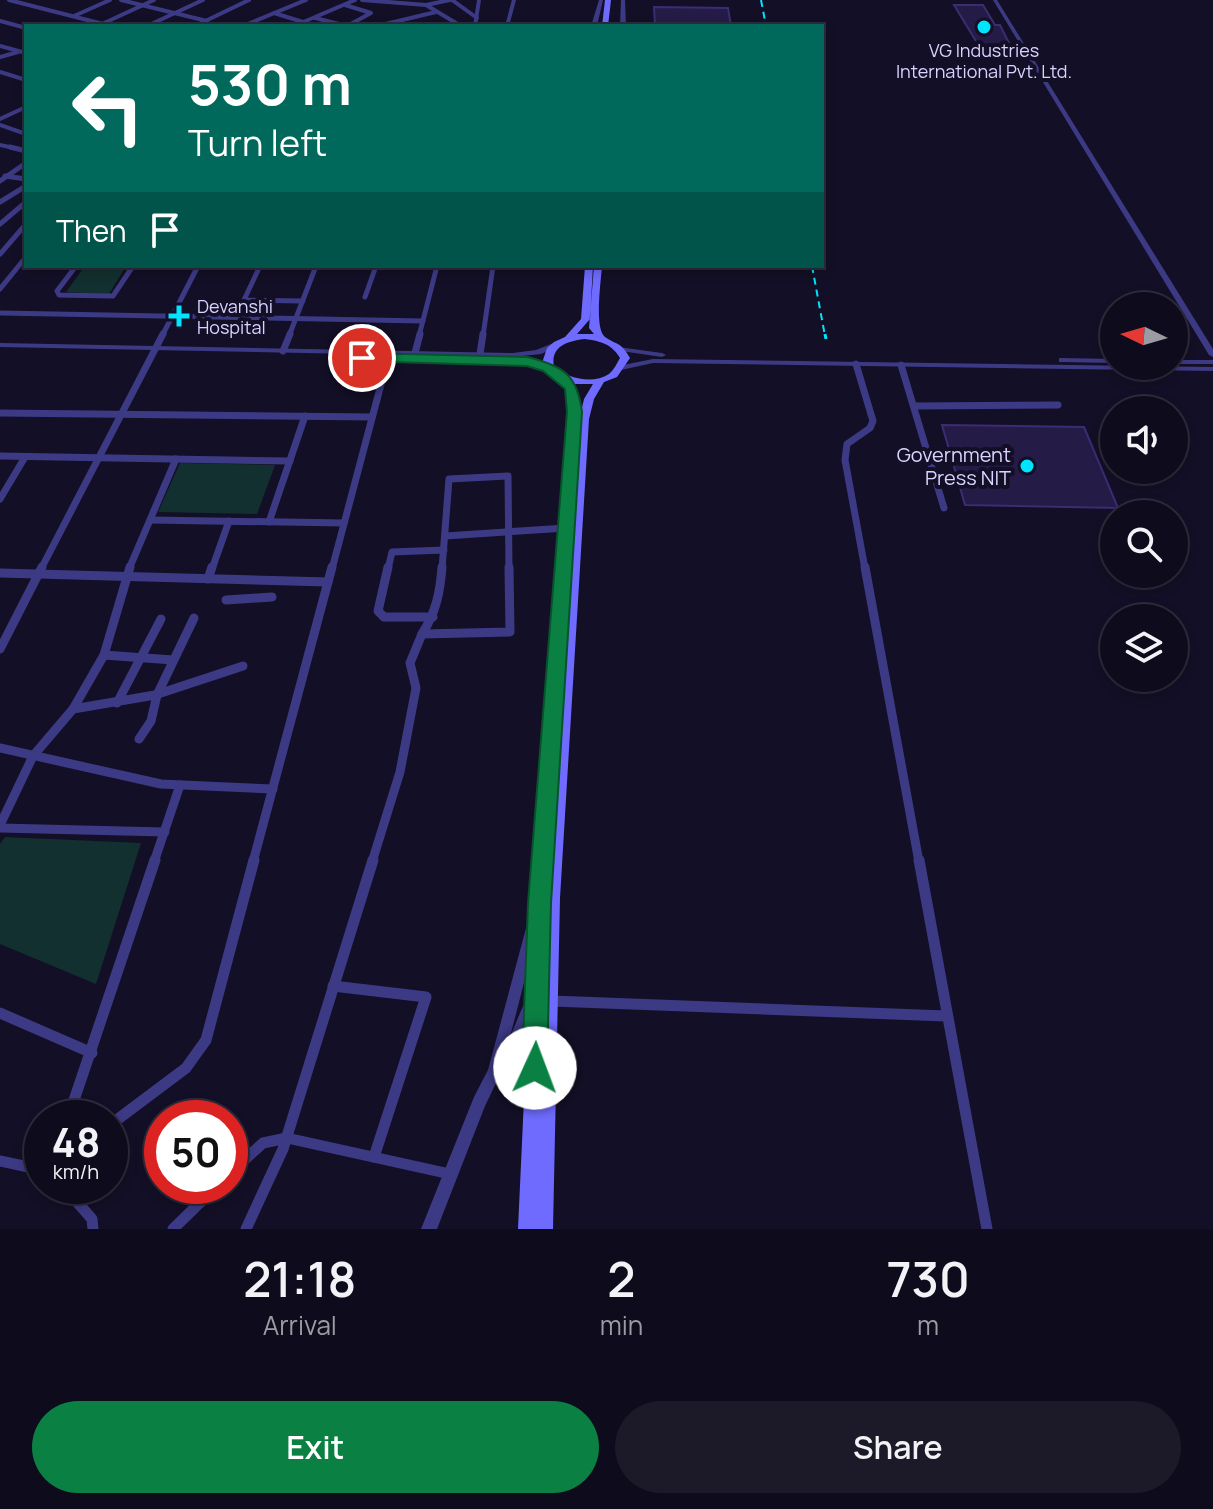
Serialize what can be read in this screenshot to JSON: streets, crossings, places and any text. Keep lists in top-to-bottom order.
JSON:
{
  "places": {
    "other": ["VG Industries International Pvt. Ltd.", "Government Press NIT"],
    "health": ["Devanshi Hospital"]
  },
  "north": "left",
  "page": {
    "turn": ["530 m", "Turn left"],
    "then": "Then",
    "speed": "48 km/h",
    "limit": "50",
    "eta": [
      "21:18",
      "Arrival",
      "2",
      "min",
      "730",
      "m"
    ],
    "buttons": ["Exit", "Share"]
  }
}
